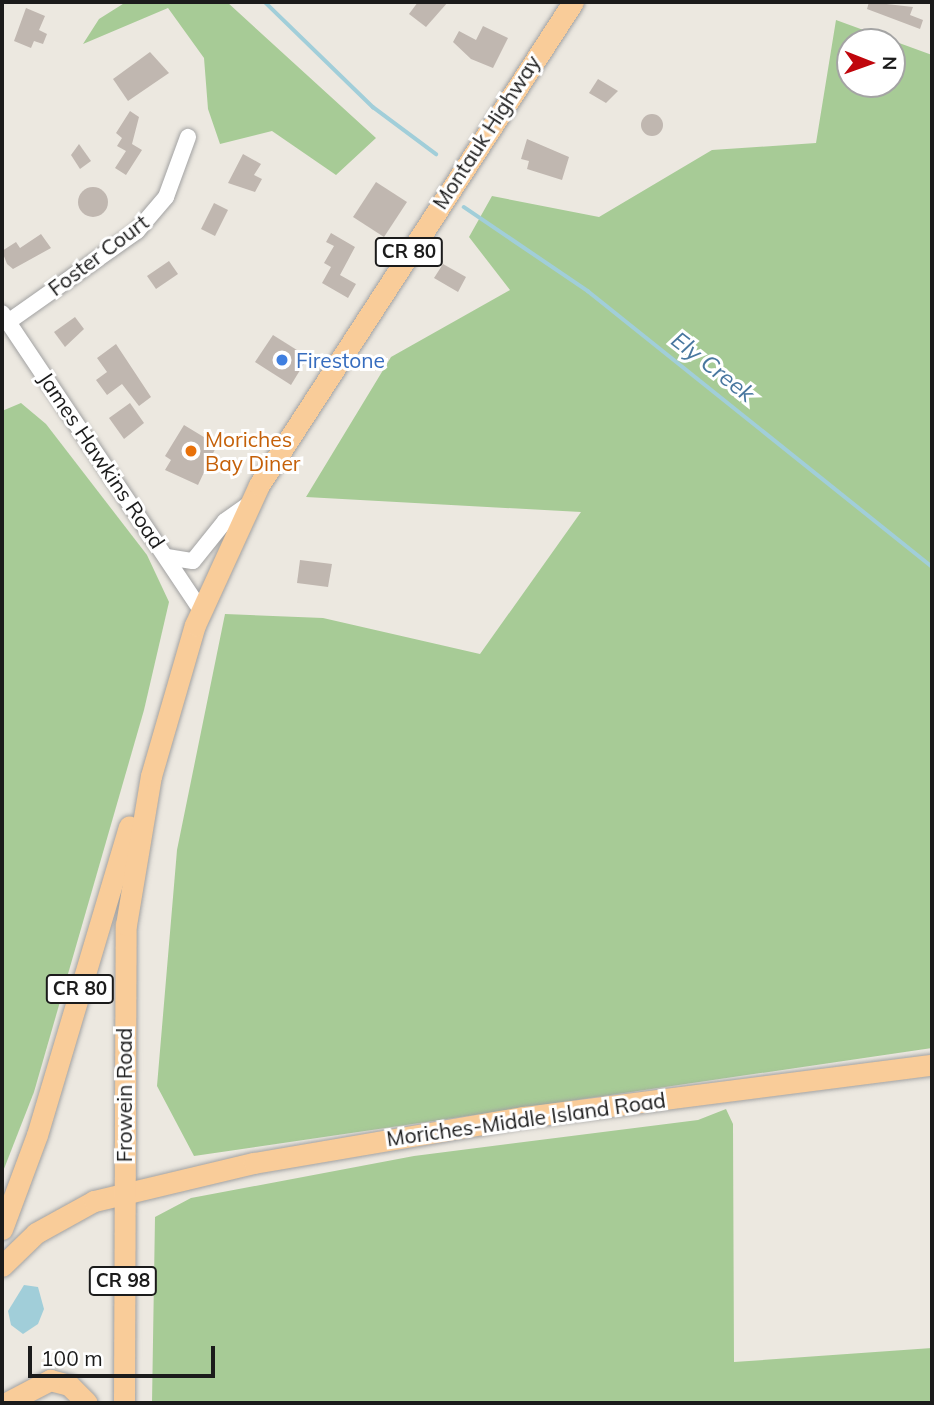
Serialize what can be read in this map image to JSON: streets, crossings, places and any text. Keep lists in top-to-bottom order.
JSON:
{
  "streets": {
    "main road": [
      "Montauk Highway",
      "CR 80",
      "Frowein Road",
      "Moriches-Middle Island Road",
      "CR 98"
    ],
    "street": ["Foster Court", "James Hawkins Road"]
  },
  "crossings": [
    ["Montauk Highway", "CR 80"],
    ["Montauk Highway", "James Hawkins Road"],
    ["Montauk Highway", "Frowein Road"],
    ["CR 80", "Frowein Road"],
    ["Foster Court", "James Hawkins Road"],
    ["Frowein Road", "Moriches-Middle Island Road"]
  ],
  "water": ["Ely Creek"],
  "places": ["Firestone", "Moriches Bay Diner"],
  "scale_bar": "100 m",
  "north": "right"
}
